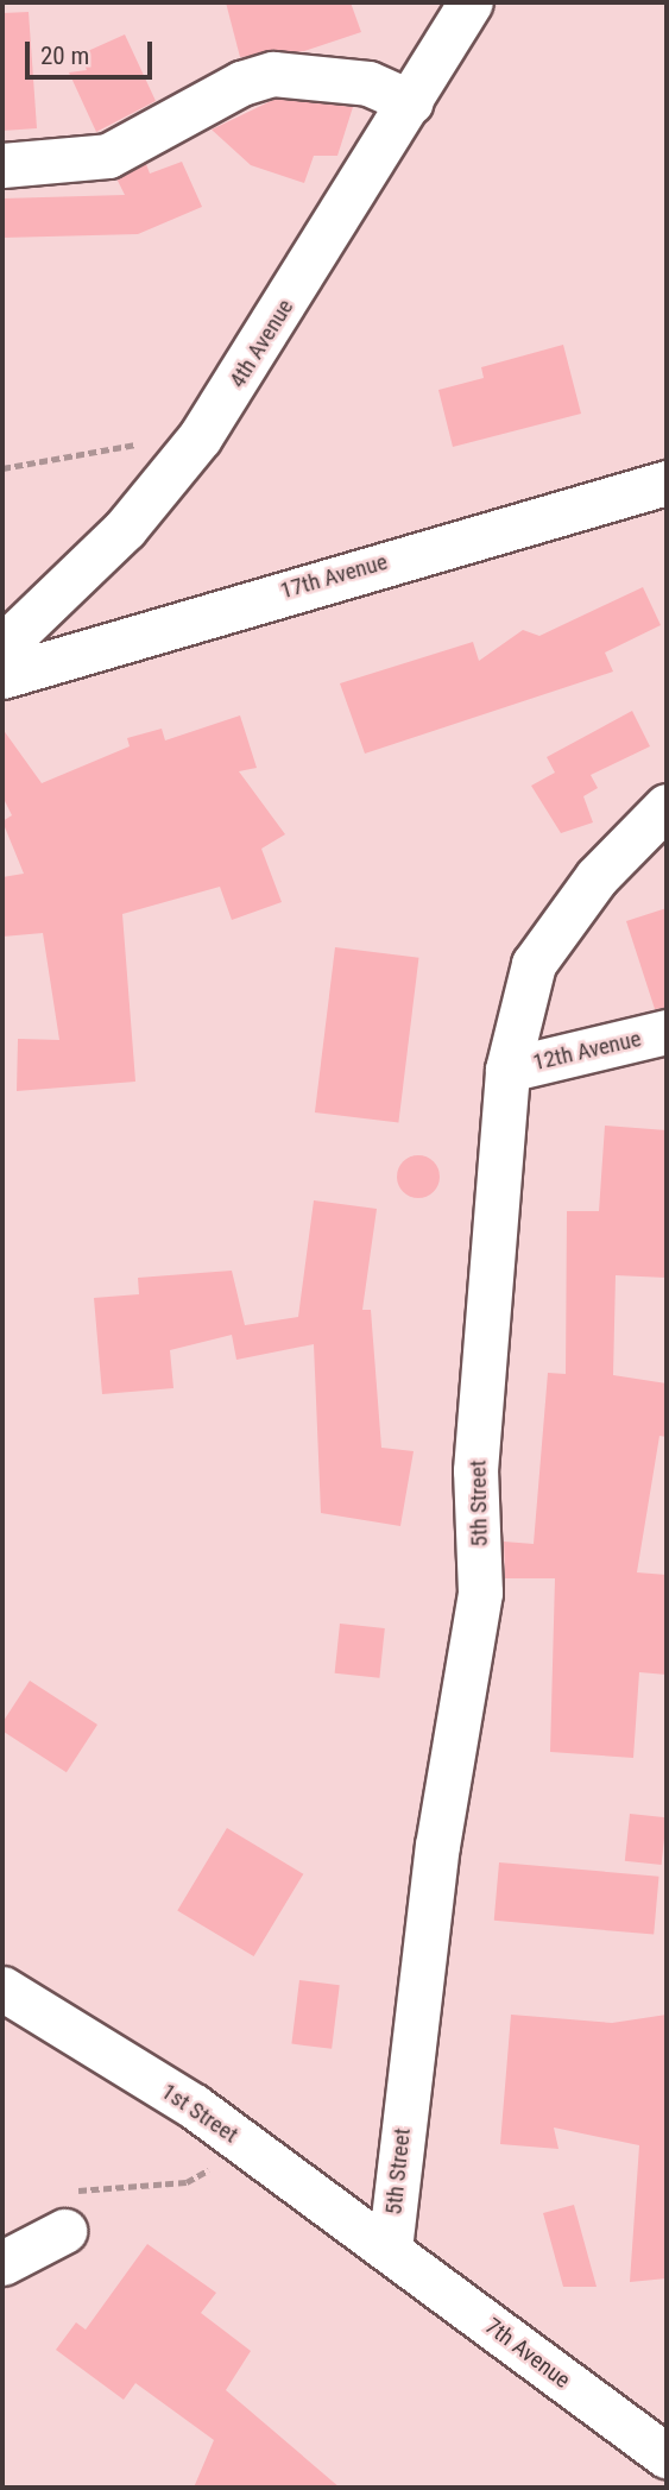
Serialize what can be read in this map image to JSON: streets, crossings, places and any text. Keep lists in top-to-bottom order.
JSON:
{
  "streets": {
    "street": [
      "4th Avenue",
      "17th Avenue",
      "12th Avenue",
      "5th Street",
      "1st Street",
      "7th Avenue"
    ]
  },
  "crossings": [
    ["12th Avenue", "5th Street"],
    ["5th Street", "1st Street"],
    ["5th Street", "7th Avenue"],
    ["1st Street", "7th Avenue"]
  ],
  "scale_bar": "20 m"
}
